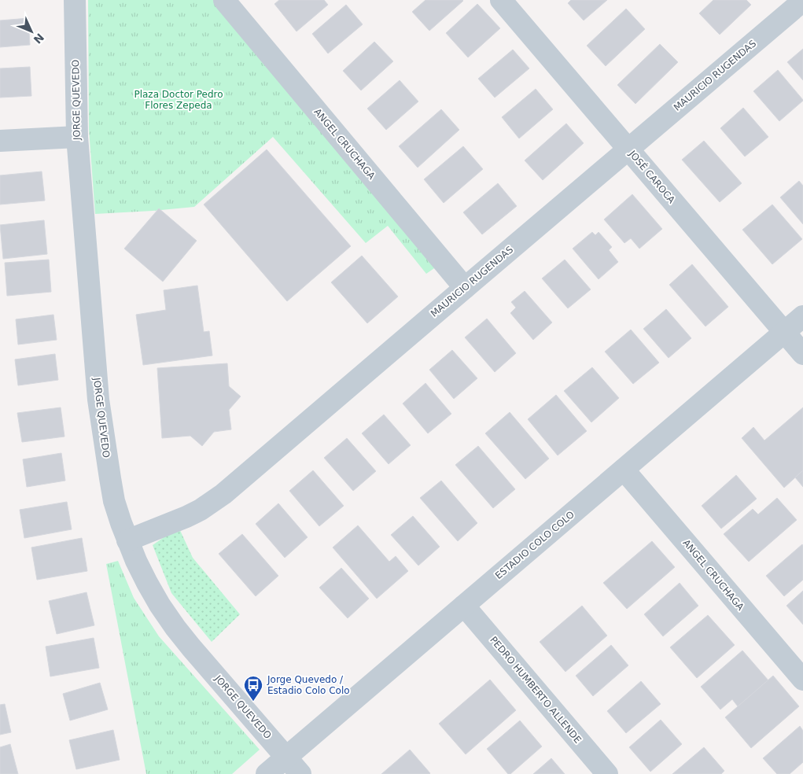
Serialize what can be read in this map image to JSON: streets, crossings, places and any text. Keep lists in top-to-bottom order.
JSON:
{
  "streets": {
    "street": [
      "MAURICIO RUGENDAS",
      "JORGE QUEVEDO",
      "ANGEL CRUCHAGA",
      "JOSÉ CAROCA",
      "ESTADIO COLO COLO",
      "PEDRO HUMBERTO ALLENDE"
    ]
  },
  "crossings": [
    ["MAURICIO RUGENDAS", "JORGE QUEVEDO"],
    ["MAURICIO RUGENDAS", "ANGEL CRUCHAGA"],
    ["MAURICIO RUGENDAS", "JOSÉ CAROCA"],
    ["JORGE QUEVEDO", "ESTADIO COLO COLO"],
    ["ANGEL CRUCHAGA", "ESTADIO COLO COLO"],
    ["JOSÉ CAROCA", "ESTADIO COLO COLO"],
    ["ESTADIO COLO COLO", "PEDRO HUMBERTO ALLENDE"]
  ],
  "parks": ["Plaza Doctor Pedro Flores Zepeda"],
  "places": {
    "bus stop": ["Jorge Quevedo / Estadio Colo Colo"]
  },
  "north": "bottom right"
}
